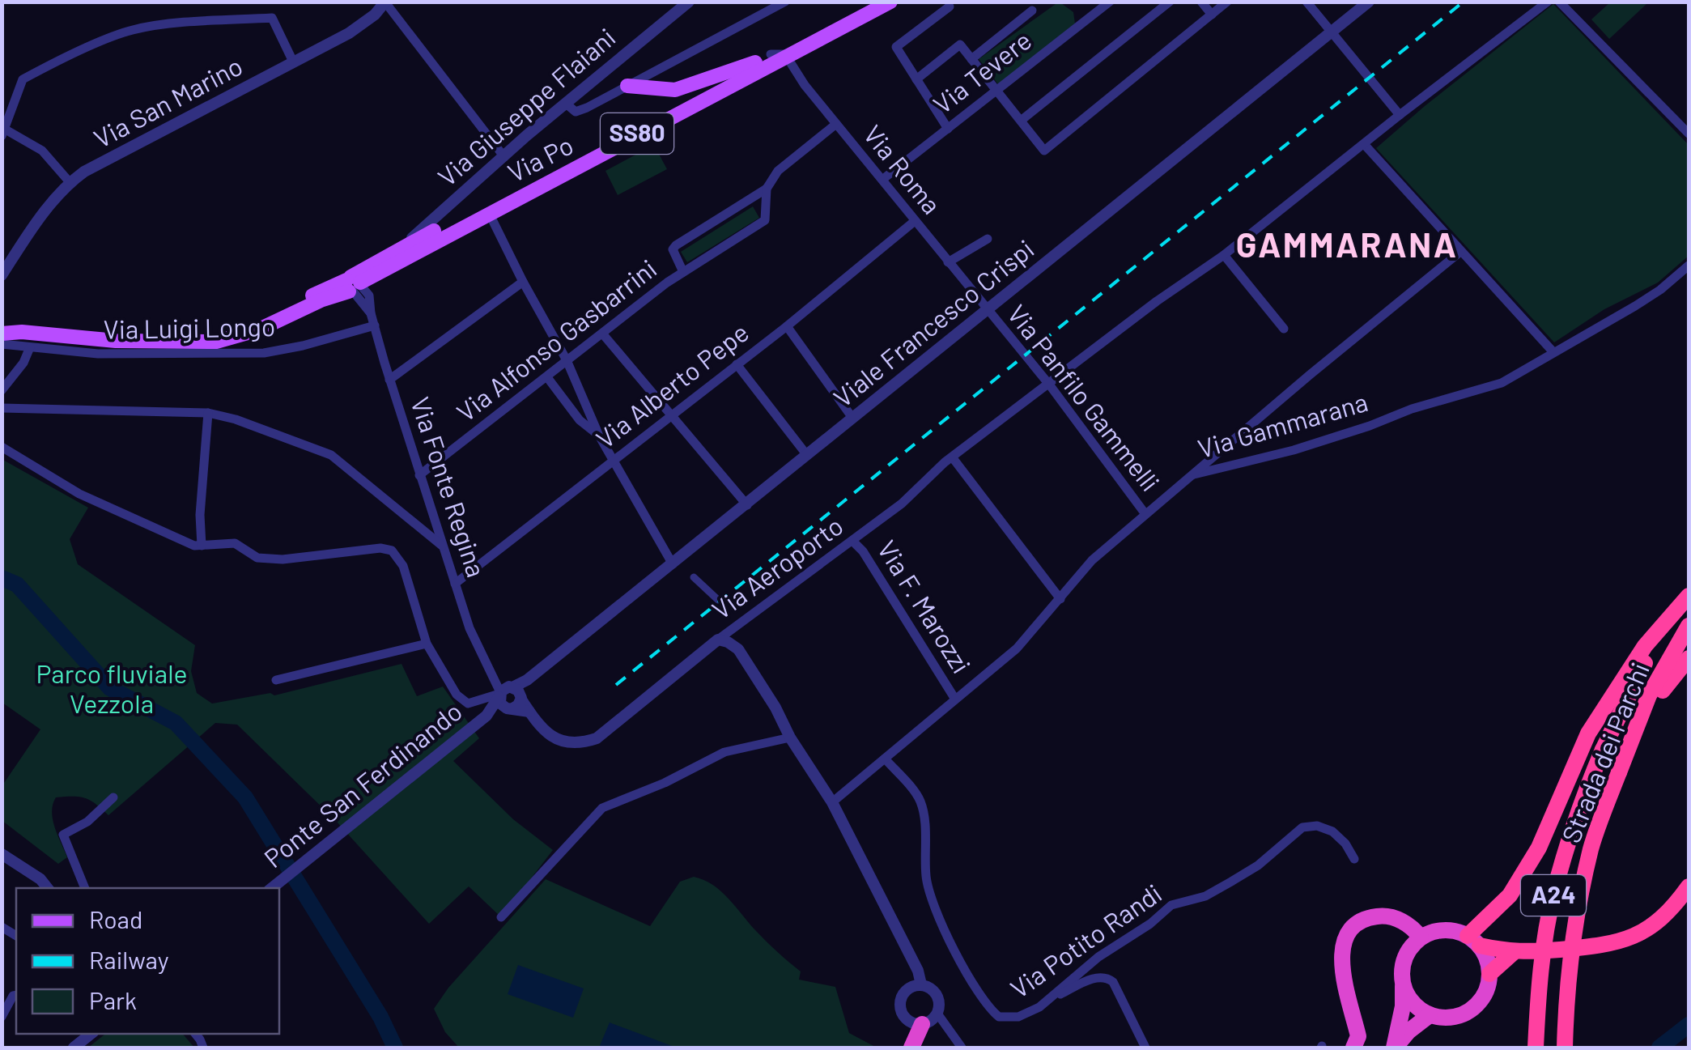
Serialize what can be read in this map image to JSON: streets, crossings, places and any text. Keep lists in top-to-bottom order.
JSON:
{
  "streets": {
    "highway": ["Strada dei Parchi", "A24"],
    "main road": ["Via Giuseppe Flaiani", "SS80", "Via Po"],
    "street": [
      "Via Tevere",
      "Via San Marino",
      "Via Roma",
      "Viale Francesco Crispi",
      "Via Luigi Longo",
      "Via Alfonso Gasbarrini",
      "Via Alberto Pepe",
      "Via Panfilo Gammelli",
      "Via Gammarana",
      "Via Fonte Regina",
      "Via Aeroporto",
      "Via F. Marozzi",
      "Ponte San Ferdinando",
      "Via Potito Randi"
    ]
  },
  "crossings": [
    ["Via Tevere", "Via Roma"],
    ["Via Giuseppe Flaiani", "SS80"],
    ["Via Giuseppe Flaiani", "Via Po"],
    ["Via Giuseppe Flaiani", "Via Fonte Regina"],
    ["SS80", "Via Po"],
    ["SS80", "Via Fonte Regina"],
    ["Via Po", "Via Roma"],
    ["Via Roma", "Viale Francesco Crispi"],
    ["Via Roma", "Via Alfonso Gasbarrini"],
    ["Via Roma", "Via Alberto Pepe"],
    ["Via Roma", "Via Panfilo Gammelli"],
    ["Viale Francesco Crispi", "Via Panfilo Gammelli"],
    ["Viale Francesco Crispi", "Via Fonte Regina"],
    ["Viale Francesco Crispi", "Via Aeroporto"],
    ["Viale Francesco Crispi", "Ponte San Ferdinando"],
    ["Via Luigi Longo", "Via Fonte Regina"],
    ["Via Alfonso Gasbarrini", "Via Fonte Regina"],
    ["Via Alberto Pepe", "Via Fonte Regina"],
    ["Via Panfilo Gammelli", "Via Gammarana"],
    ["Via Panfilo Gammelli", "Via Aeroporto"],
    ["Via Gammarana", "Via F. Marozzi"],
    ["Via Gammarana", "Via Potito Randi"],
    ["Via Fonte Regina", "Via Aeroporto"],
    ["Via Fonte Regina", "Ponte San Ferdinando"],
    ["Via Aeroporto", "Via F. Marozzi"],
    ["Via Aeroporto", "Ponte San Ferdinando"]
  ],
  "districts": ["GAMMARANA"],
  "parks": ["Parco fluviale Vezzola"],
  "legend": ["Road", "Railway", "Park"]
}
